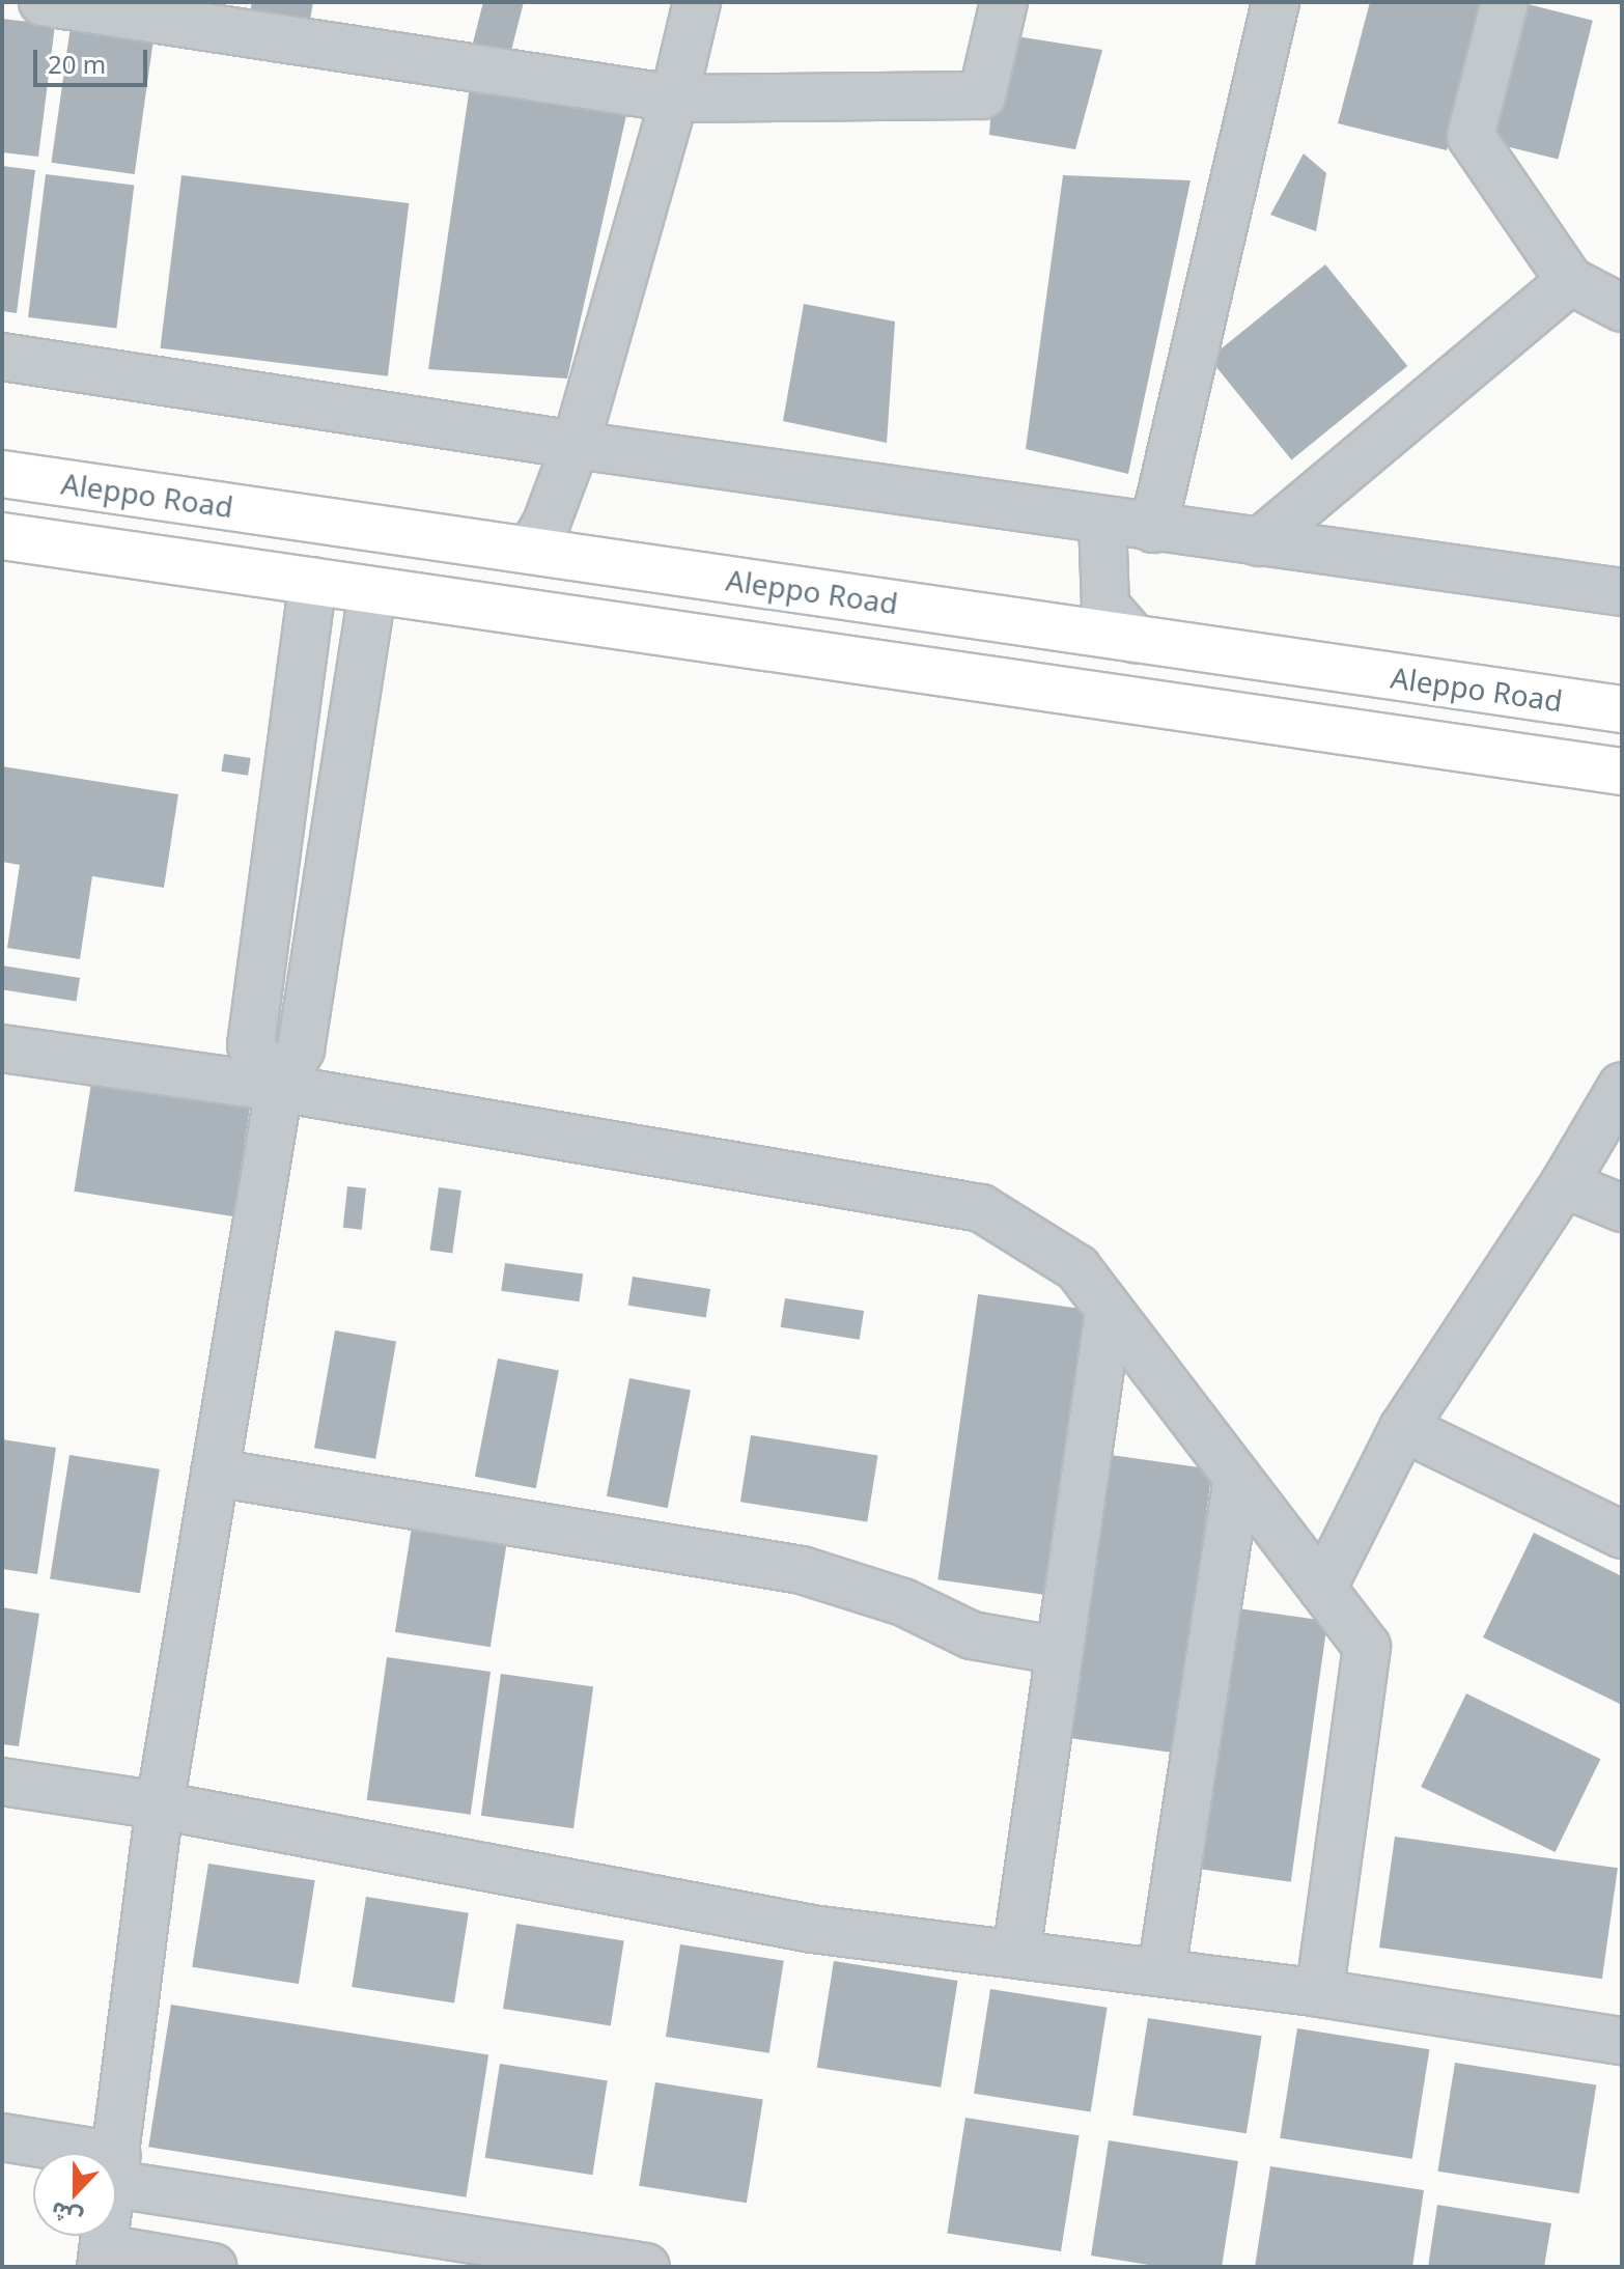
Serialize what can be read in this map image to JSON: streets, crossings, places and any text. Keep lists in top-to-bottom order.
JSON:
{
  "streets": {
    "main road": ["Aleppo Road"]
  },
  "scale_bar": "20 m",
  "north": "bottom"
}
